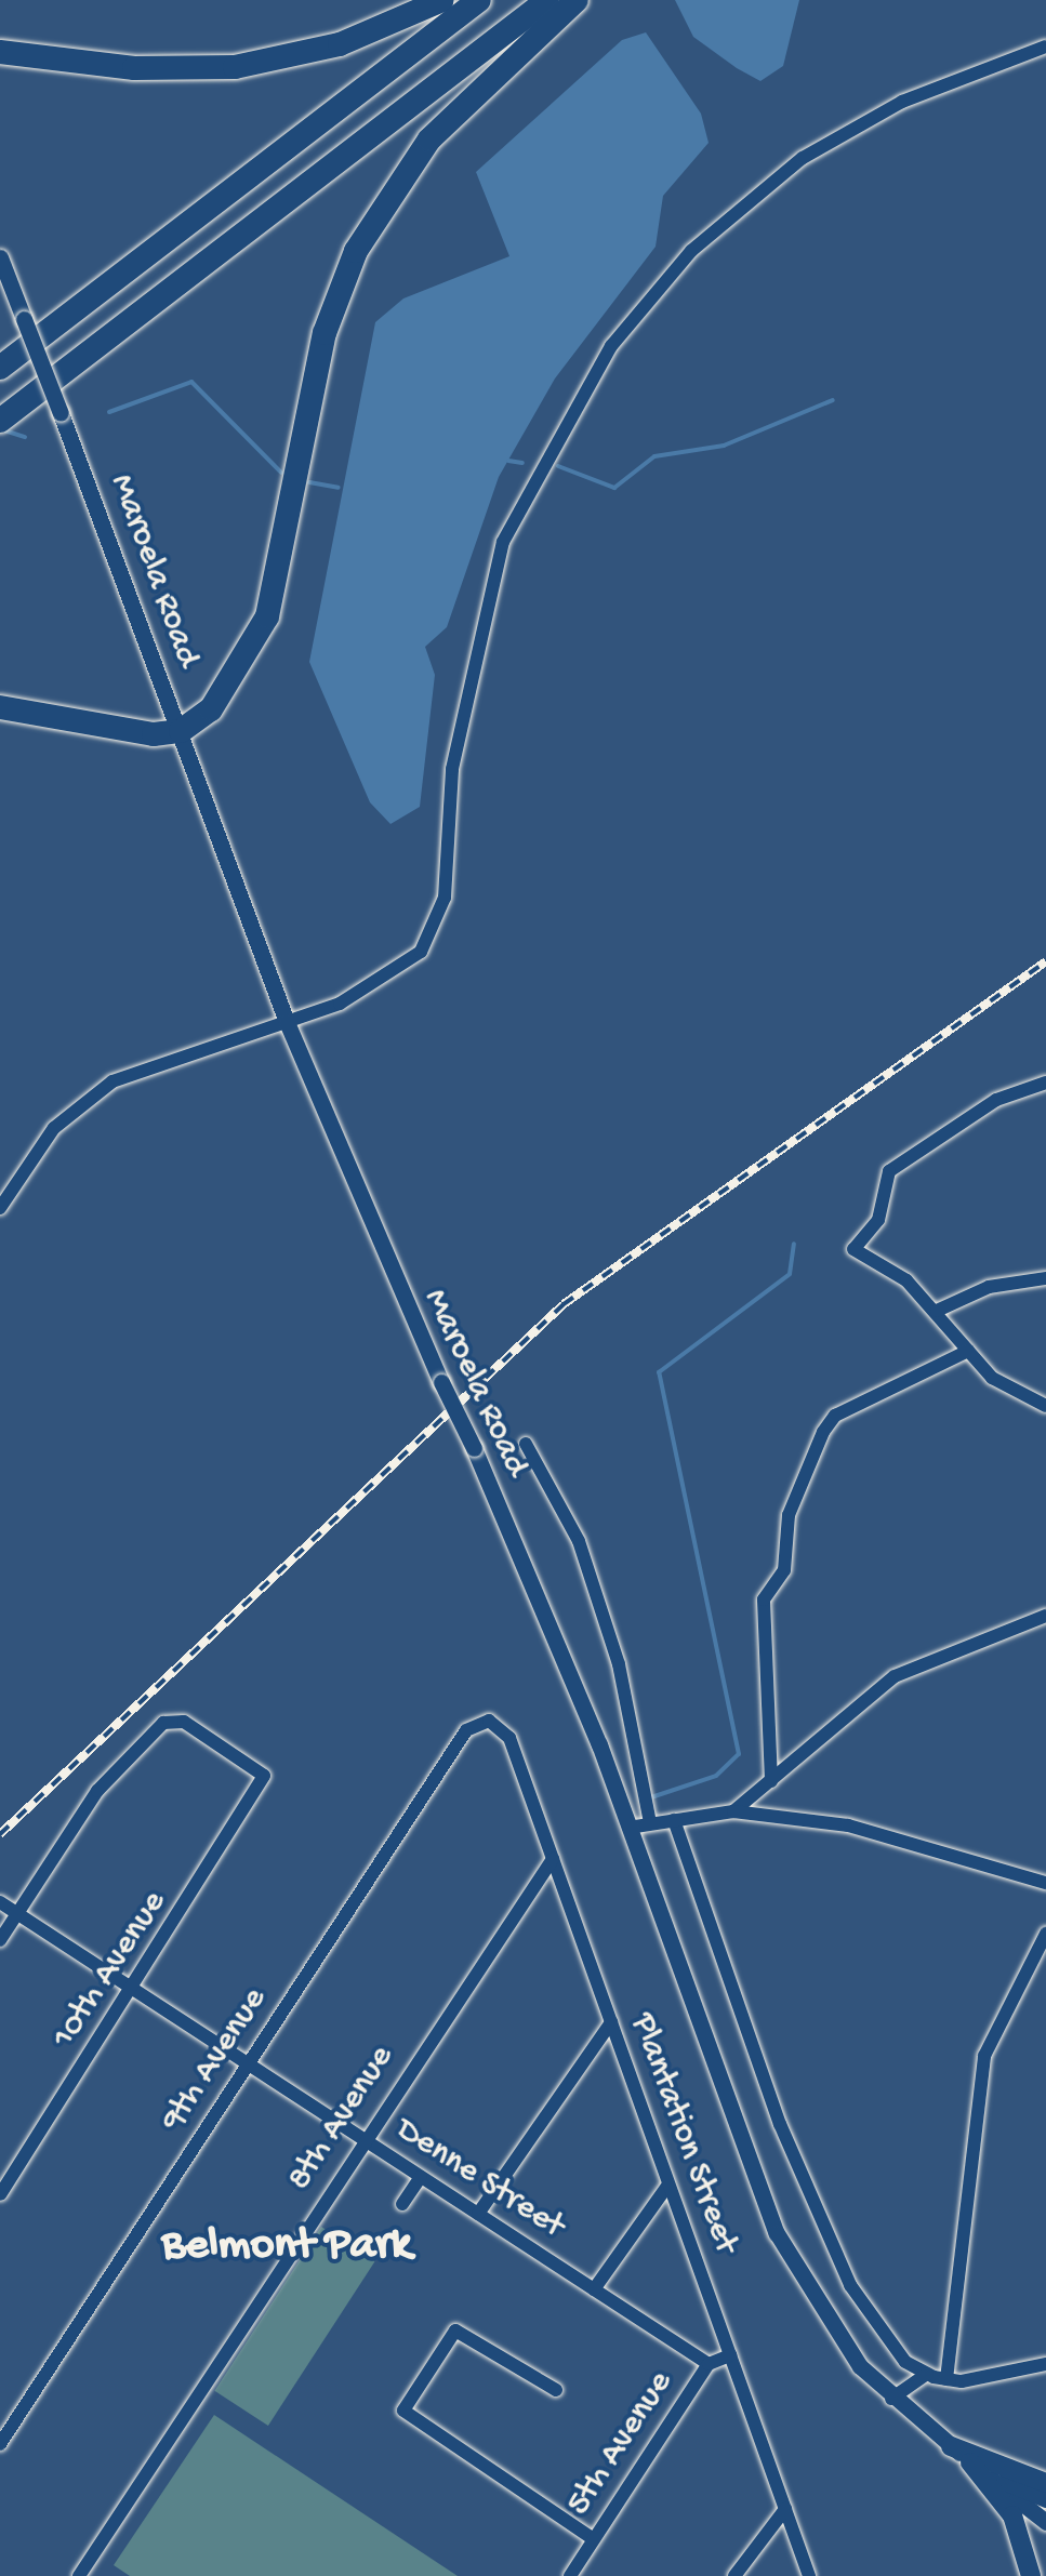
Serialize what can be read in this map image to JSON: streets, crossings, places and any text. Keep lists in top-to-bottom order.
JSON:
{
  "streets": {
    "street": [
      "Maroela Road",
      "10th Avenue",
      "9th Avenue",
      "8th Avenue",
      "Plantation Street",
      "Denne Street",
      "5th Avenue"
    ]
  },
  "crossings": [
    ["10th Avenue", "Denne Street"],
    ["9th Avenue", "Plantation Street"],
    ["9th Avenue", "Denne Street"],
    ["8th Avenue", "Plantation Street"],
    ["8th Avenue", "Denne Street"],
    ["Plantation Street", "5th Avenue"],
    ["Denne Street", "5th Avenue"]
  ],
  "districts": ["Belmont Park"]
}
